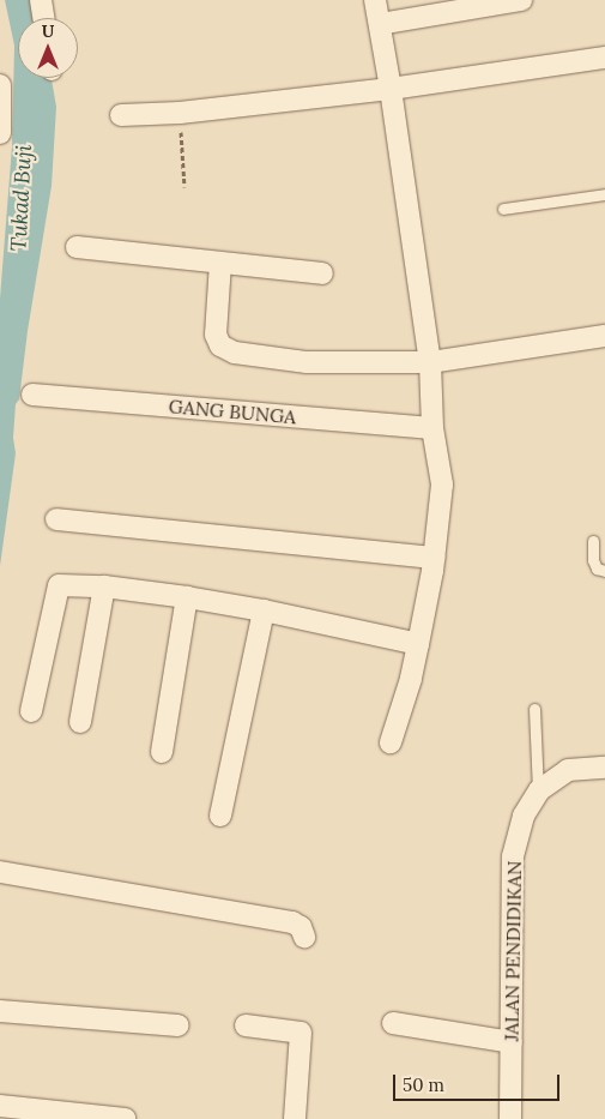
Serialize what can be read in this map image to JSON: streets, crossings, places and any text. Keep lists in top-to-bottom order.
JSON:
{
  "streets": {
    "street": ["GANG BUNGA", "JALAN PENDIDIKAN"]
  },
  "water": ["Tukad Buji"],
  "scale_bar": "50 m",
  "north": "top"
}
